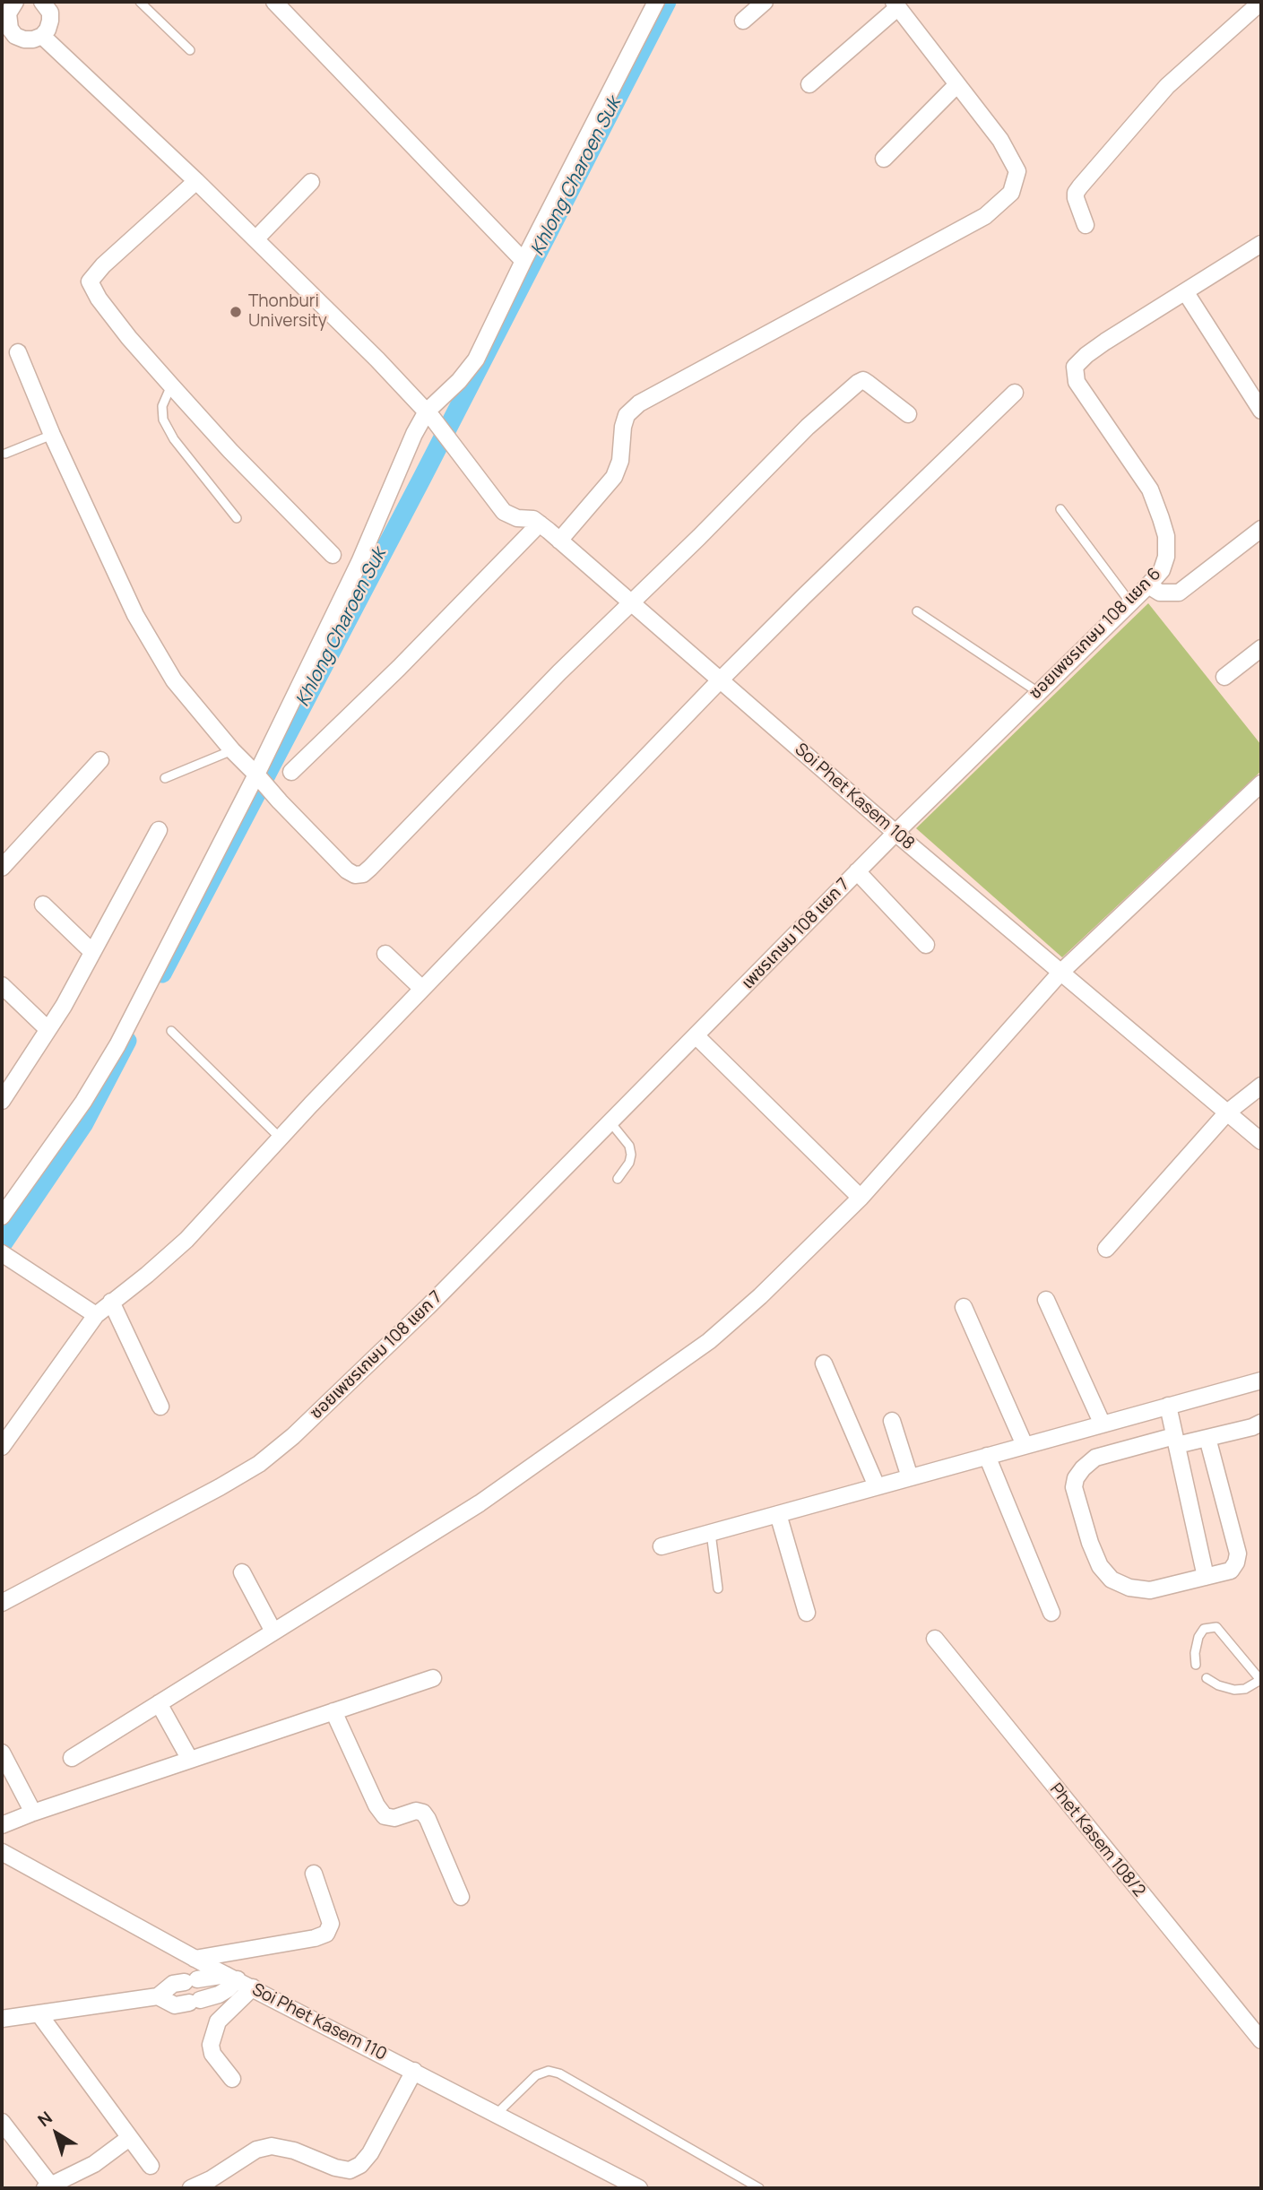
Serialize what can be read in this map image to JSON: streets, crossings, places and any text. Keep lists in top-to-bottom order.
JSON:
{
  "streets": {
    "street": [
      "ซอยเพชรเกษม 108 แยก 6",
      "Soi Phet Kasem 108",
      "เพชรเกษม 108 แยก 7",
      "ซอยเพชรเกษม 108 แยก 7",
      "Phet Kasem 108/2",
      "Soi Phet Kasem 110"
    ]
  },
  "crossings": [
    ["ซอยเพชรเกษม 108 แยก 6", "Soi Phet Kasem 108"],
    ["ซอยเพชรเกษม 108 แยก 6", "เพชรเกษม 108 แยก 7"],
    ["Soi Phet Kasem 108", "เพชรเกษม 108 แยก 7"],
    ["เพชรเกษม 108 แยก 7", "ซอยเพชรเกษม 108 แยก 7"]
  ],
  "water": ["Khlong Charoen Suk"],
  "places": ["Thonburi University"],
  "north": "top left"
}
